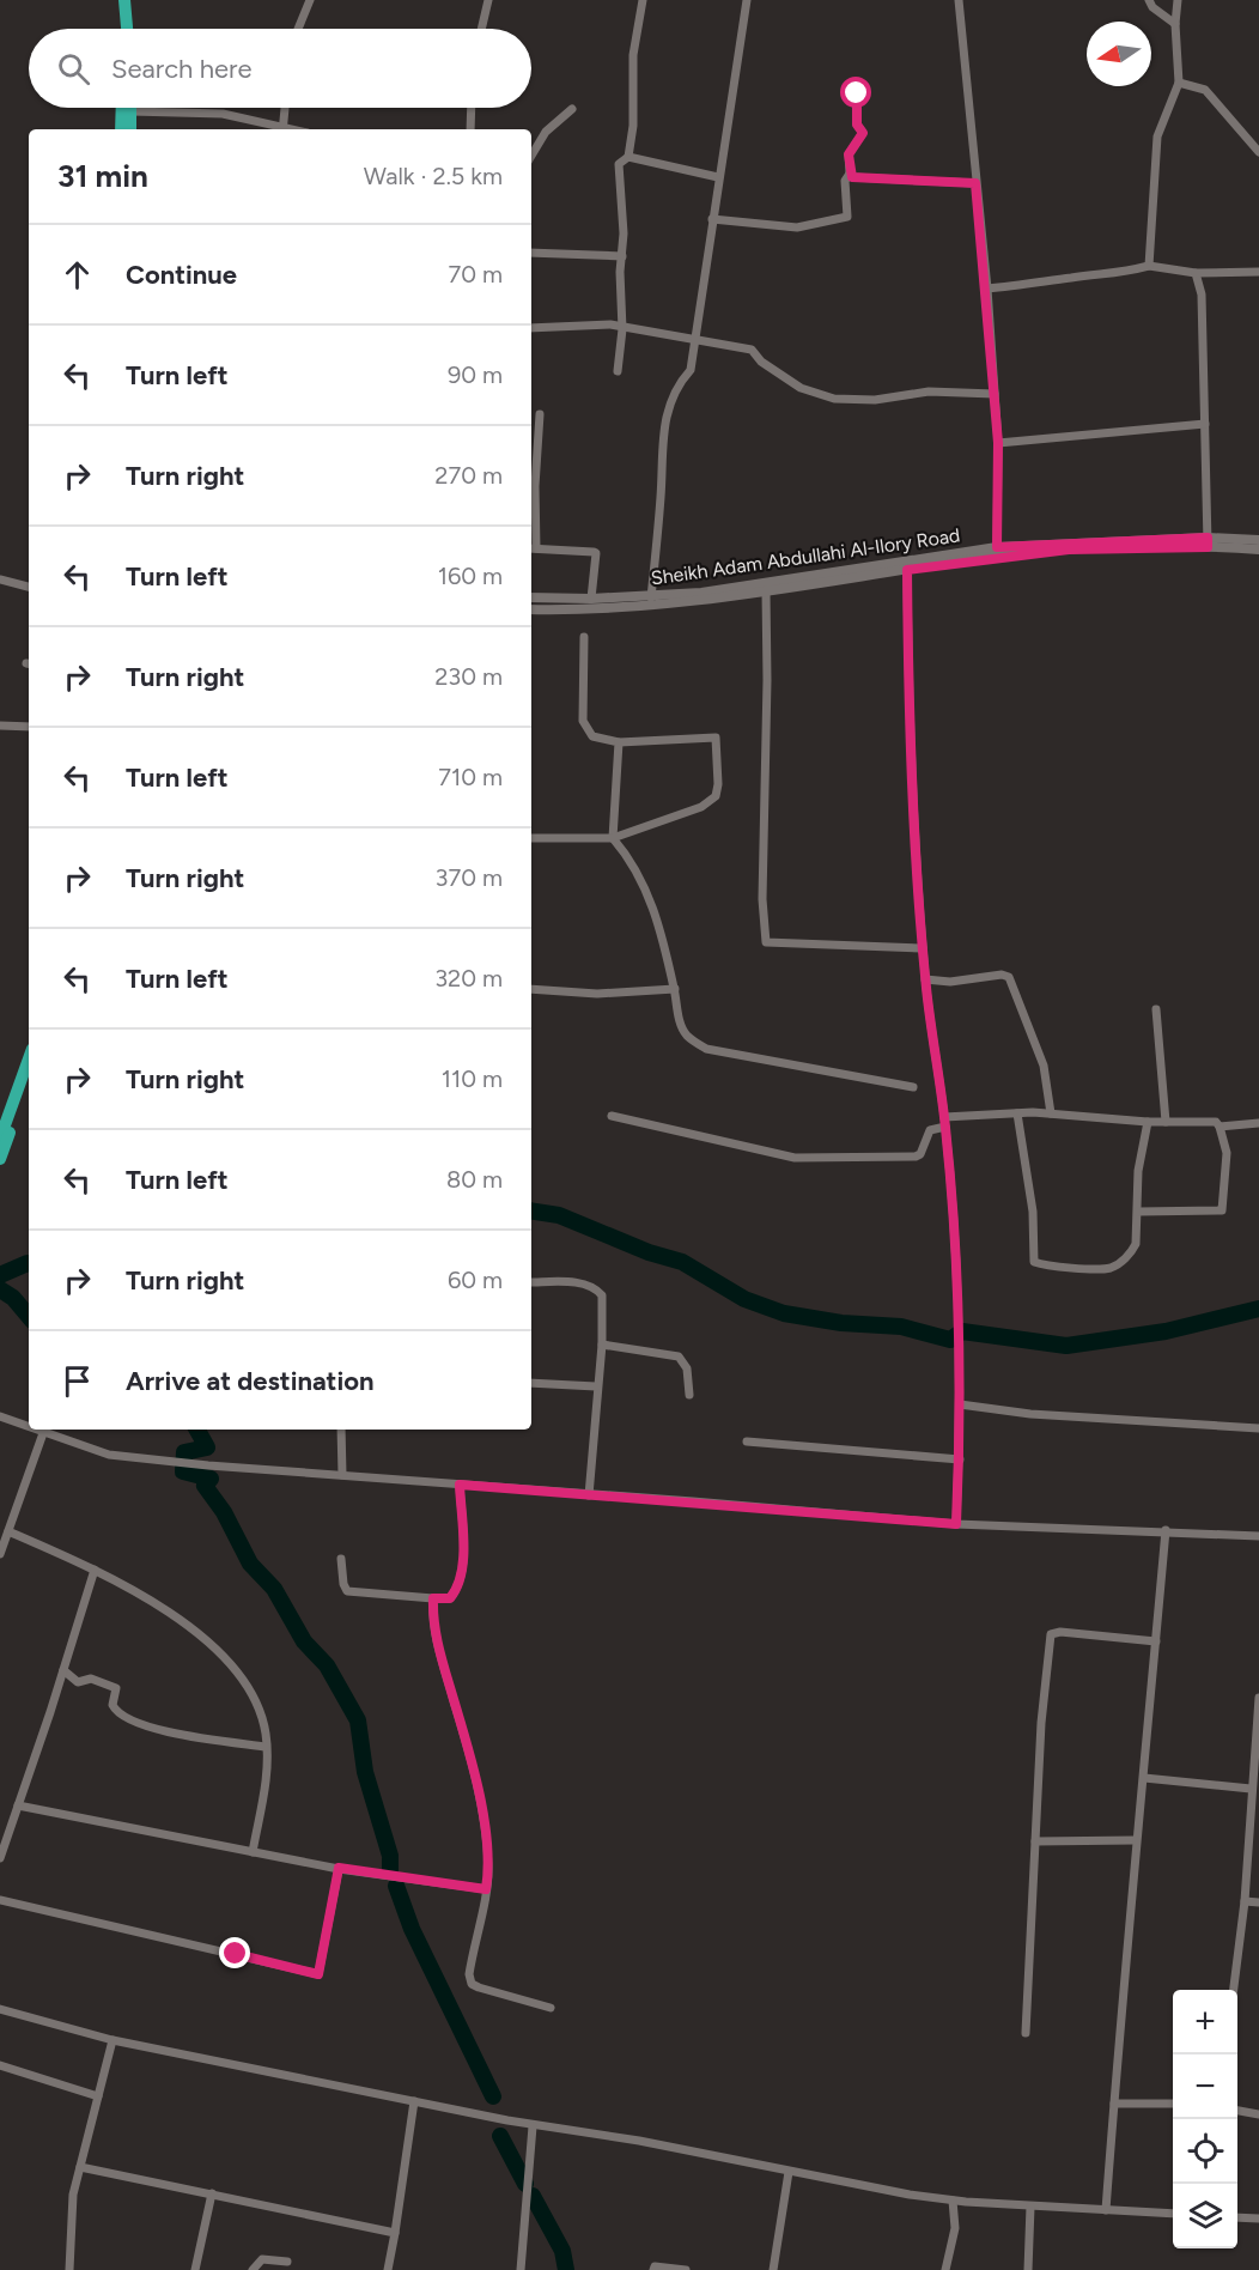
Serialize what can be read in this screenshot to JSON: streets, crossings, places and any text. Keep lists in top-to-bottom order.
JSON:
{
  "streets": {
    "street": ["Sheikh Adam Abdullahi Al-Ilory Road"]
  },
  "north": "left",
  "page": {
    "search": "Search here",
    "heading": ["31 min", "Walk · 2.5 km"],
    "list": [
      ["Continue", "70 m"],
      ["Turn left", "90 m"],
      ["Turn right", "270 m"],
      ["Turn left", "160 m"],
      ["Turn right", "230 m"],
      ["Turn left", "710 m"],
      ["Turn right", "370 m"],
      ["Turn left", "320 m"],
      ["Turn right", "110 m"],
      ["Turn left", "80 m"],
      ["Turn right", "60 m"],
      "Arrive at destination"
    ],
    "map_buttons": ["+", "−"]
  }
}
